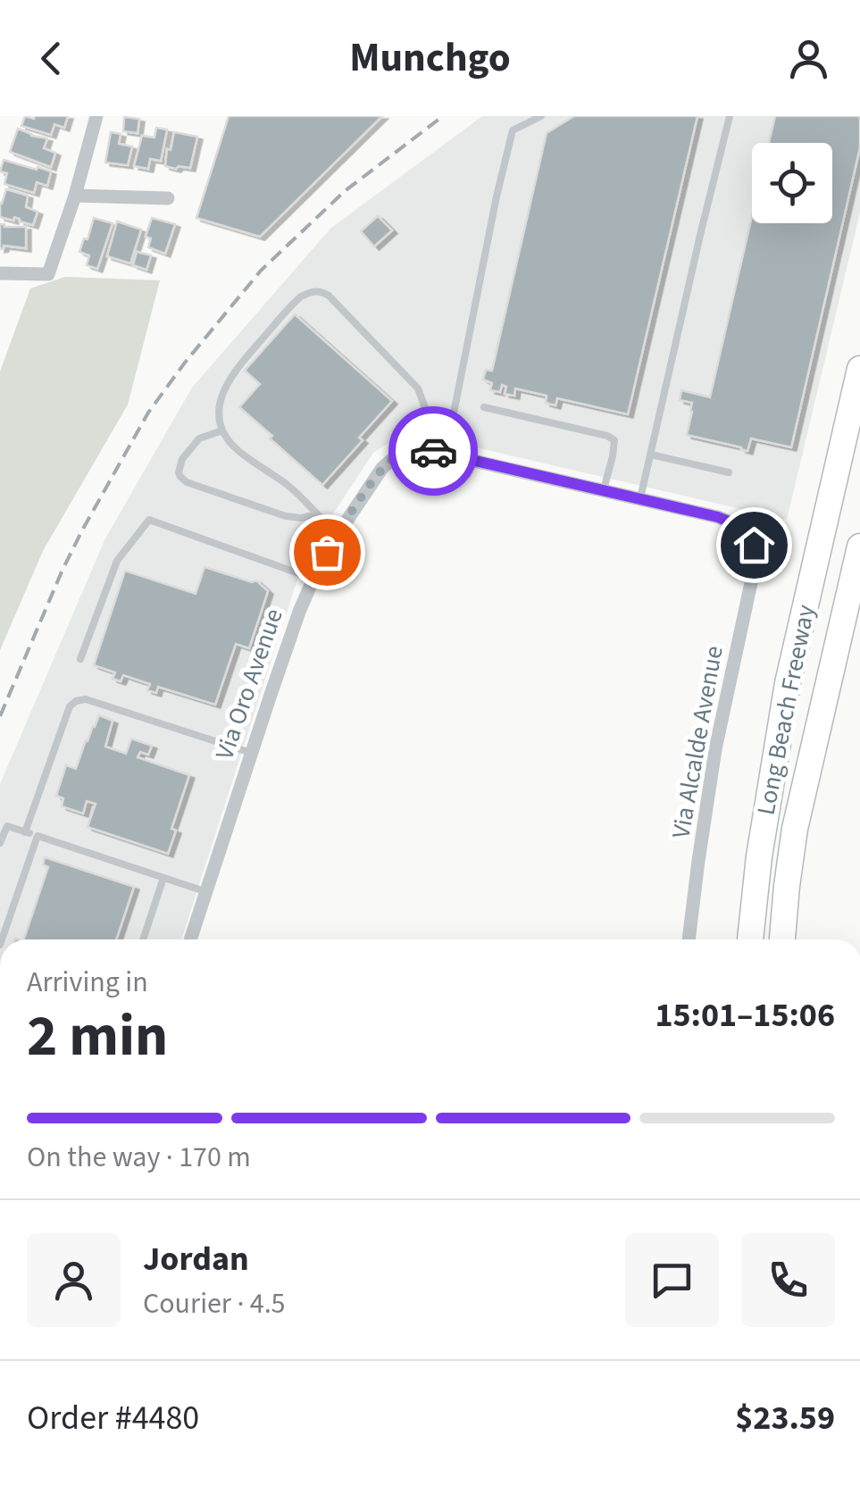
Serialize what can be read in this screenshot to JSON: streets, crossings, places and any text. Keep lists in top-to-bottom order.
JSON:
{
  "streets": {
    "highway": ["Long Beach Freeway"],
    "street": ["Via Oro Avenue", "Via Alcalde Avenue"]
  },
  "page": {
    "header": "Munchgo",
    "heading": ["2 min", "Arriving in", "15:01–15:06"],
    "panel": [
      "Jordan",
      "Courier · 4.5",
      "Order #4480",
      "$23.59"
    ],
    "bar": "On the way · 170 m"
  }
}
